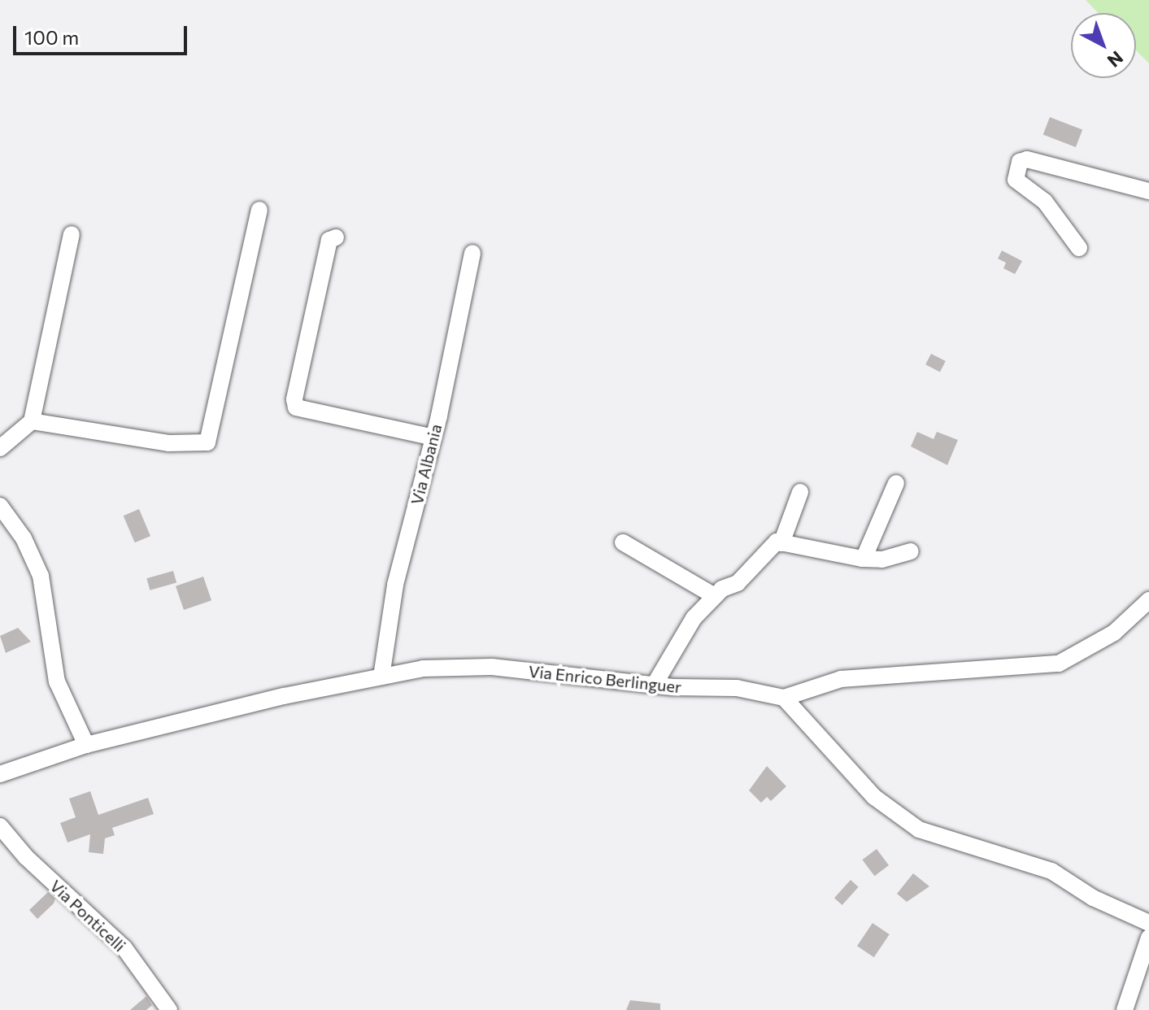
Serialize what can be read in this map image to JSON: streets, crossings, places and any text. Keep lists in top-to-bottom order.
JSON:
{
  "streets": {
    "street": ["Via Albania", "Via Enrico Berlinguer", "Via Ponticelli"]
  },
  "crossings": [
    ["Via Albania", "Via Enrico Berlinguer"]
  ],
  "scale_bar": "100 m",
  "north": "bottom right"
}
